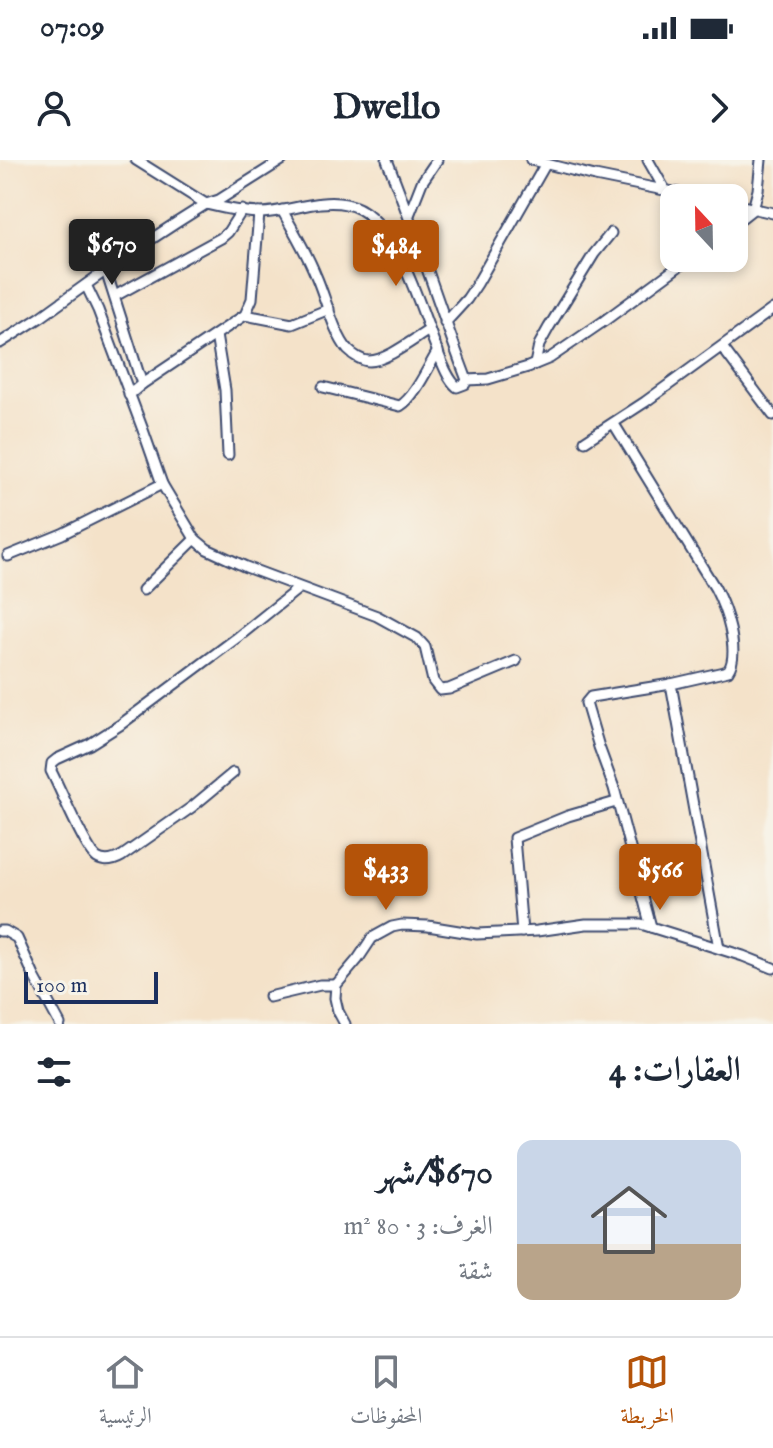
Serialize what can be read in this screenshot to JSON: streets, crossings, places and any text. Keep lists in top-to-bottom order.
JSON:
{
  "scale_bar": "100 m",
  "north": "top",
  "page": {
    "status": "07:09",
    "header": "Dwello",
    "price": [
      "$670",
      "$484",
      "$433",
      "$566"
    ],
    "scale": "100 m",
    "heading": "العقارات: 4",
    "list": [
      {
        "name": "$670/شهر",
        "note": "الغرف: 3 · 80 m² · شقة"
      }
    ],
    "tabs": ["الخريطة", "المحفوظات", "الرئيسية"]
  }
}
